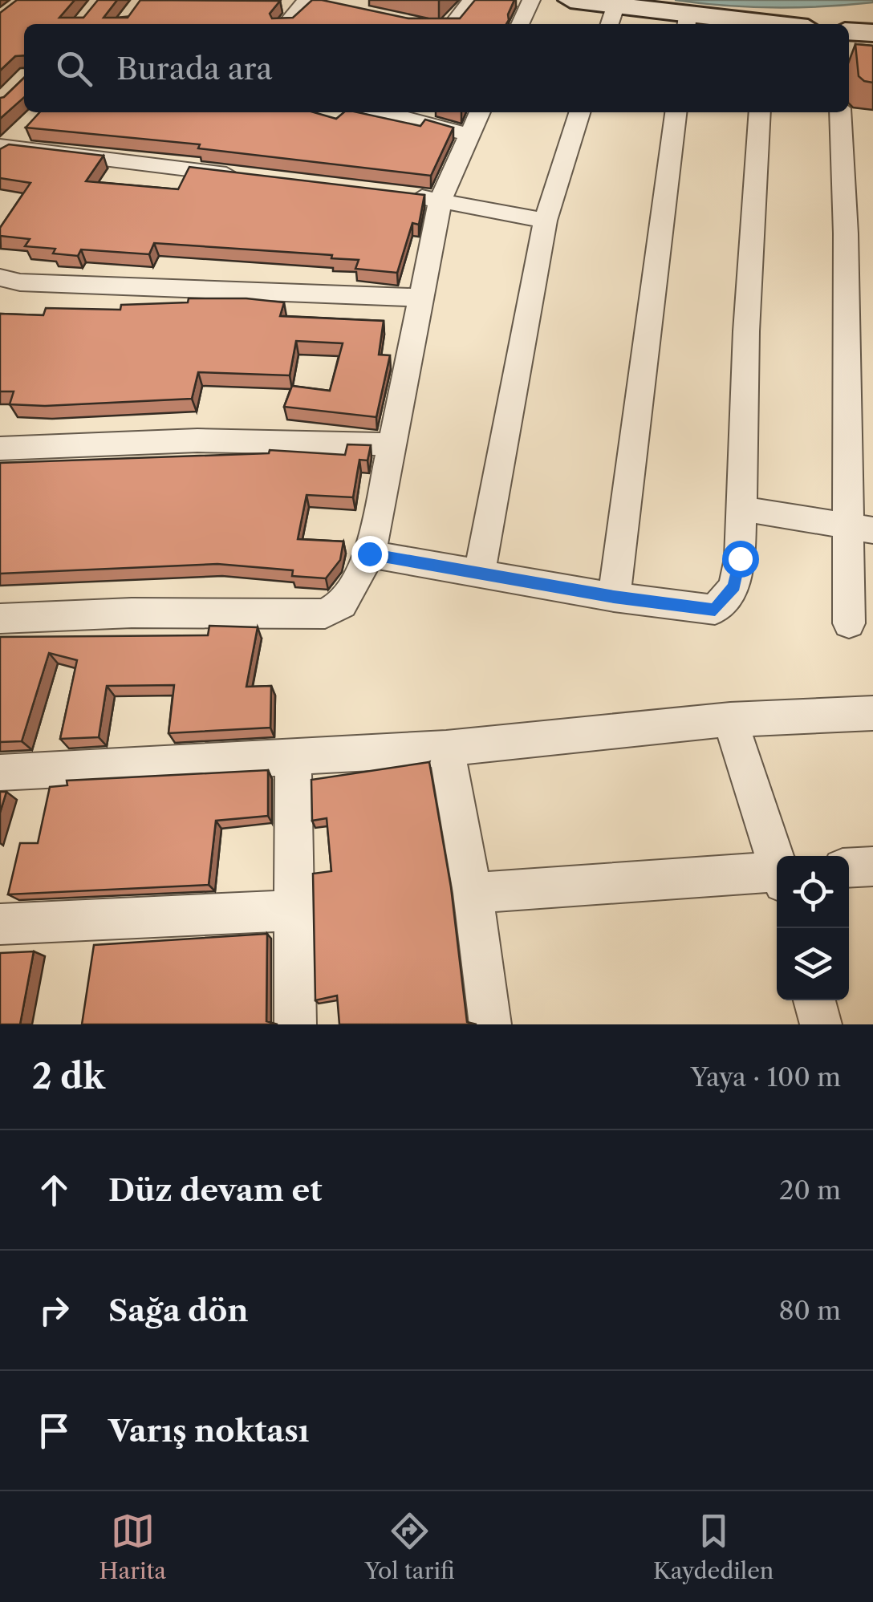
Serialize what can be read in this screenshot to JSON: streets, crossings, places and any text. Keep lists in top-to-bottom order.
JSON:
{
  "page": {
    "search": "Burada ara",
    "heading": ["2 dk", "Yaya · 100 m"],
    "list": [
      ["Düz devam et", "20 m"],
      ["Sağa dön", "80 m"],
      "Varış noktası"
    ],
    "nav": ["Harita", "Yol tarifi", "Kaydedilen"]
  }
}
